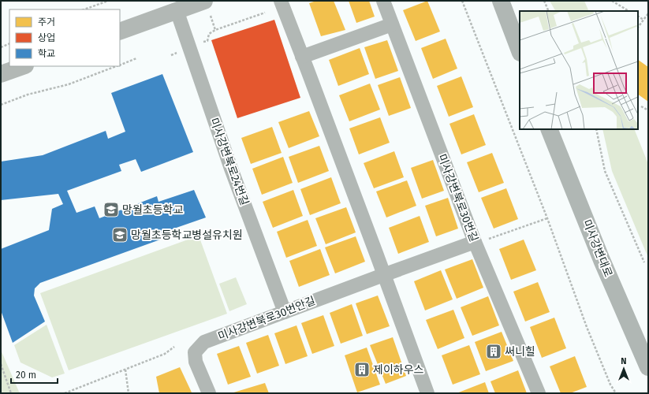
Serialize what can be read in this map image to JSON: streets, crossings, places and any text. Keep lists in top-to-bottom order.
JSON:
{
  "streets": {
    "main road": ["미사강변대로"],
    "street": ["미사강변북로24번길", "미사강변북로30번길", "미사강변북로30번안길"]
  },
  "crossings": [
    ["미사강변북로24번길", "미사강변북로30번안길"],
    ["미사강변북로30번길", "미사강변북로30번안길"]
  ],
  "places": {
    "school or university": ["망월초등학교", "망월초등학교병설유치원"],
    "building": ["써니힐", "제이하우스"]
  },
  "legend": ["주거", "상업", "학교"],
  "scale_bar": "20 m",
  "north": "top"
}
